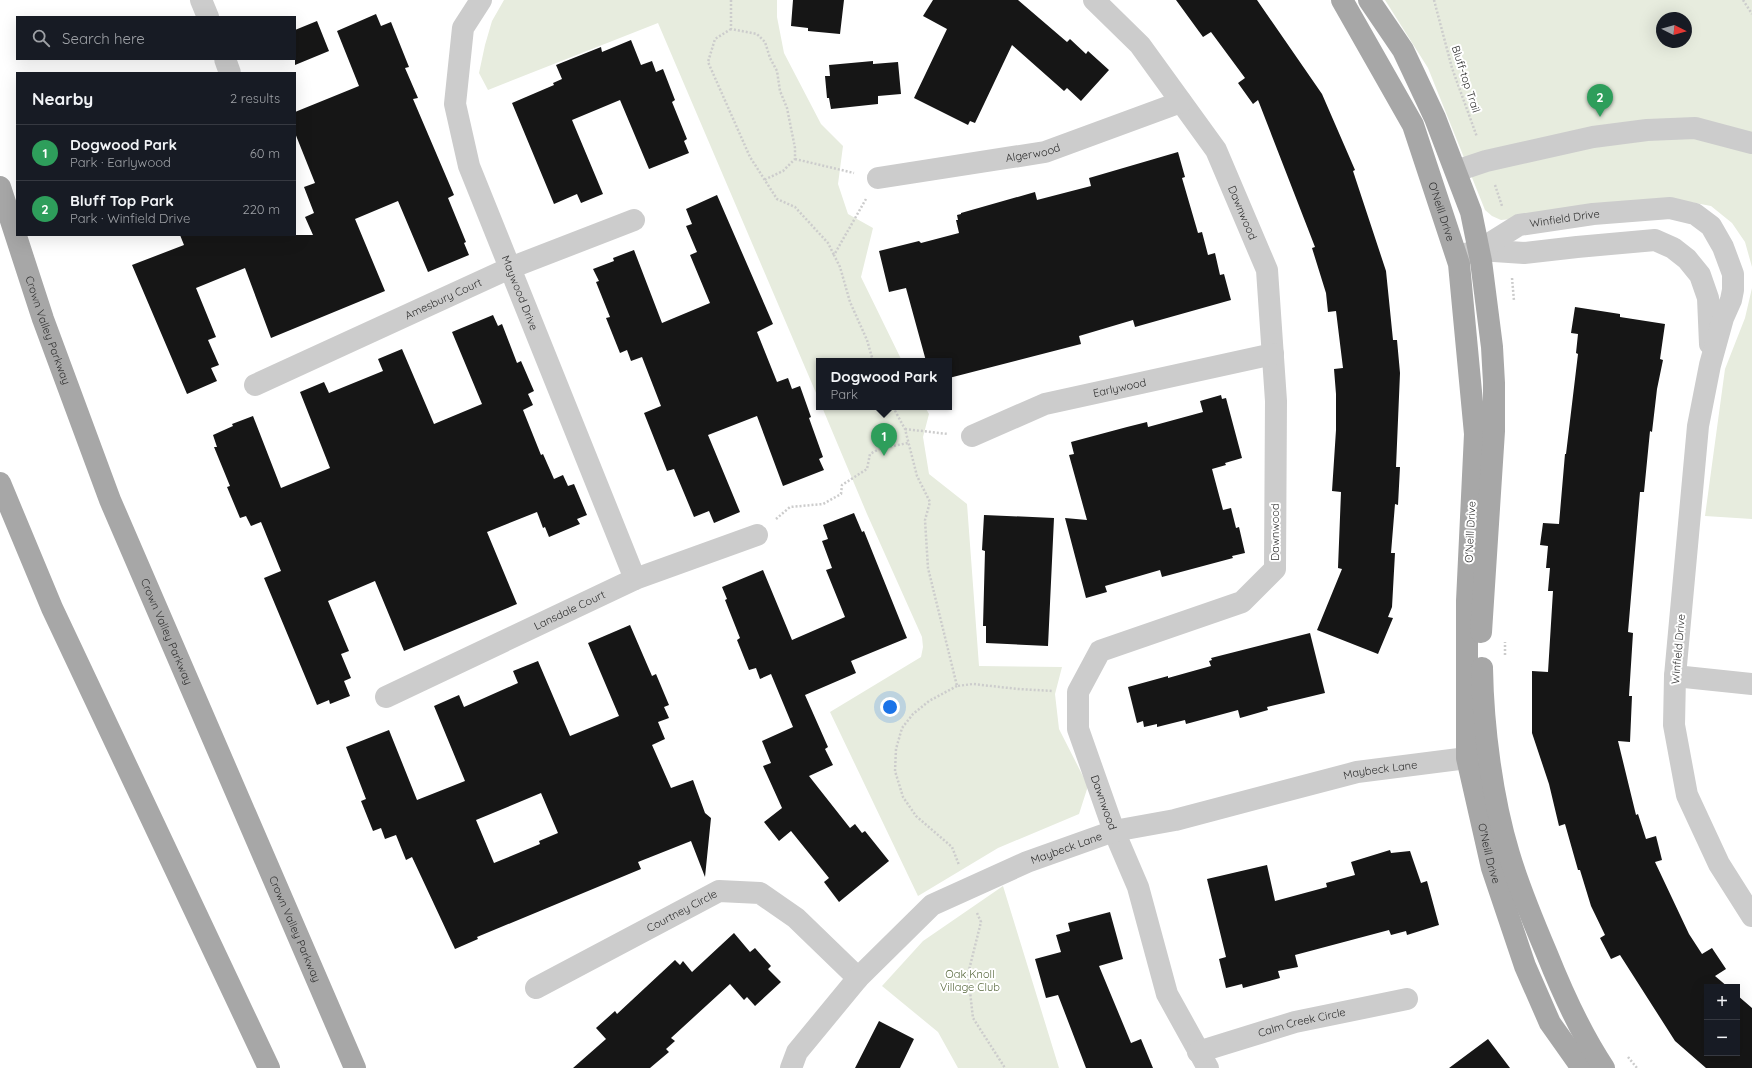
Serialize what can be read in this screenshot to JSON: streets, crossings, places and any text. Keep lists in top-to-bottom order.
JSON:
{
  "streets": {
    "main road": ["O'Neill Drive", "Crown Valley Parkway"],
    "street": [
      "Algerwood",
      "Dawnwood",
      "Winfield Drive",
      "Maywood Drive",
      "Amesbury Court",
      "Earlywood",
      "Lansdale Court",
      "Maybeck Lane",
      "Courtney Circle",
      "Calm Creek Circle"
    ],
    "path": ["Bluff-top Trail"]
  },
  "crossings": [
    ["Bluff-top Trail", "Winfield Drive"],
    ["Algerwood", "Dawnwood"],
    ["O'Neill Drive", "Winfield Drive"],
    ["O'Neill Drive", "Maybeck Lane"],
    ["Dawnwood", "Earlywood"],
    ["Dawnwood", "Maybeck Lane"],
    ["Dawnwood", "Calm Creek Circle"],
    ["Maywood Drive", "Amesbury Court"],
    ["Maywood Drive", "Lansdale Court"],
    ["Maybeck Lane", "Courtney Circle"]
  ],
  "parks": ["Oak Knoll Village Club"],
  "north": "right",
  "page": {
    "search": "Search here",
    "heading": ["Nearby", "2 results"],
    "pins": ["2", "1"],
    "list": [
      {
        "mark": "1",
        "name": "Dogwood Park",
        "note": "Park · Earlywood",
        "value": "60 m"
      },
      {
        "mark": "2",
        "name": "Bluff Top Park",
        "note": "Park · Winfield Drive",
        "value": "220 m"
      }
    ],
    "popup": ["Dogwood Park", "Park"],
    "map_buttons": ["+", "−"]
  }
}
